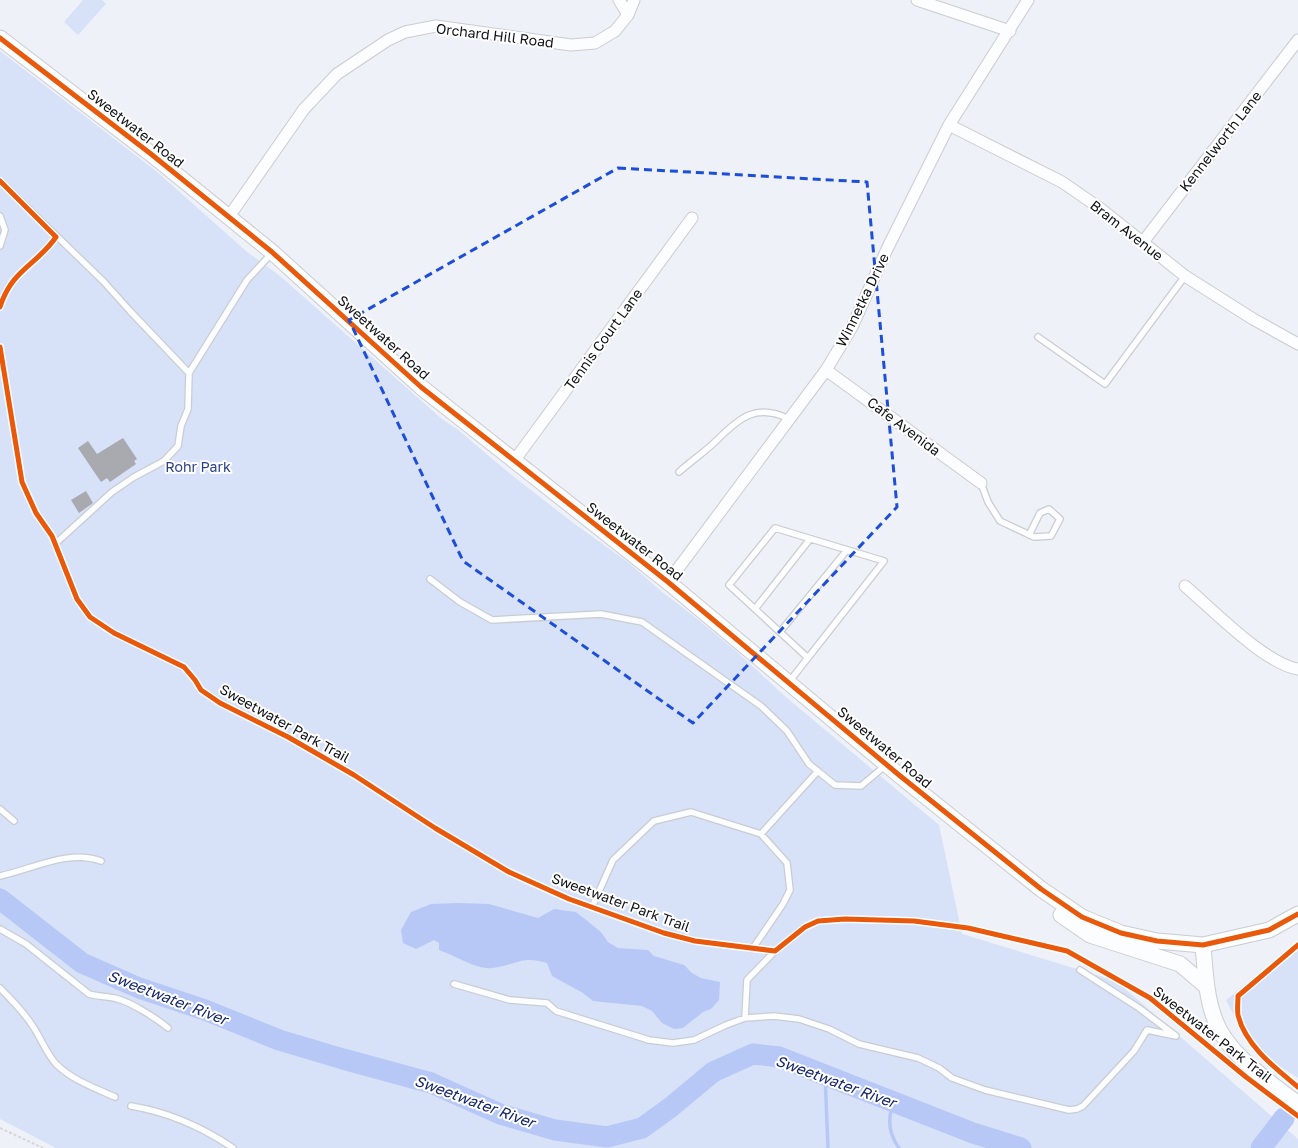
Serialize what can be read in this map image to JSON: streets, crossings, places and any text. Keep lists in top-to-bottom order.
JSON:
{
  "streets": {
    "main road": ["Sweetwater Road"],
    "street": [
      "Orchard Hill Road",
      "Kennelworth Lane",
      "Bram Avenue",
      "Winnetka Drive",
      "Tennis Court Lane",
      "Cafe Avenida"
    ],
    "cycle path": ["Sweetwater Park Trail"]
  },
  "crossings": [
    ["Orchard Hill Road", "Sweetwater Road"],
    ["Sweetwater Road", "Winnetka Drive"],
    ["Sweetwater Road", "Tennis Court Lane"],
    ["Kennelworth Lane", "Bram Avenue"],
    ["Bram Avenue", "Winnetka Drive"],
    ["Winnetka Drive", "Cafe Avenida"]
  ],
  "water": ["Sweetwater River"],
  "parks": ["Rohr Park"]
}
